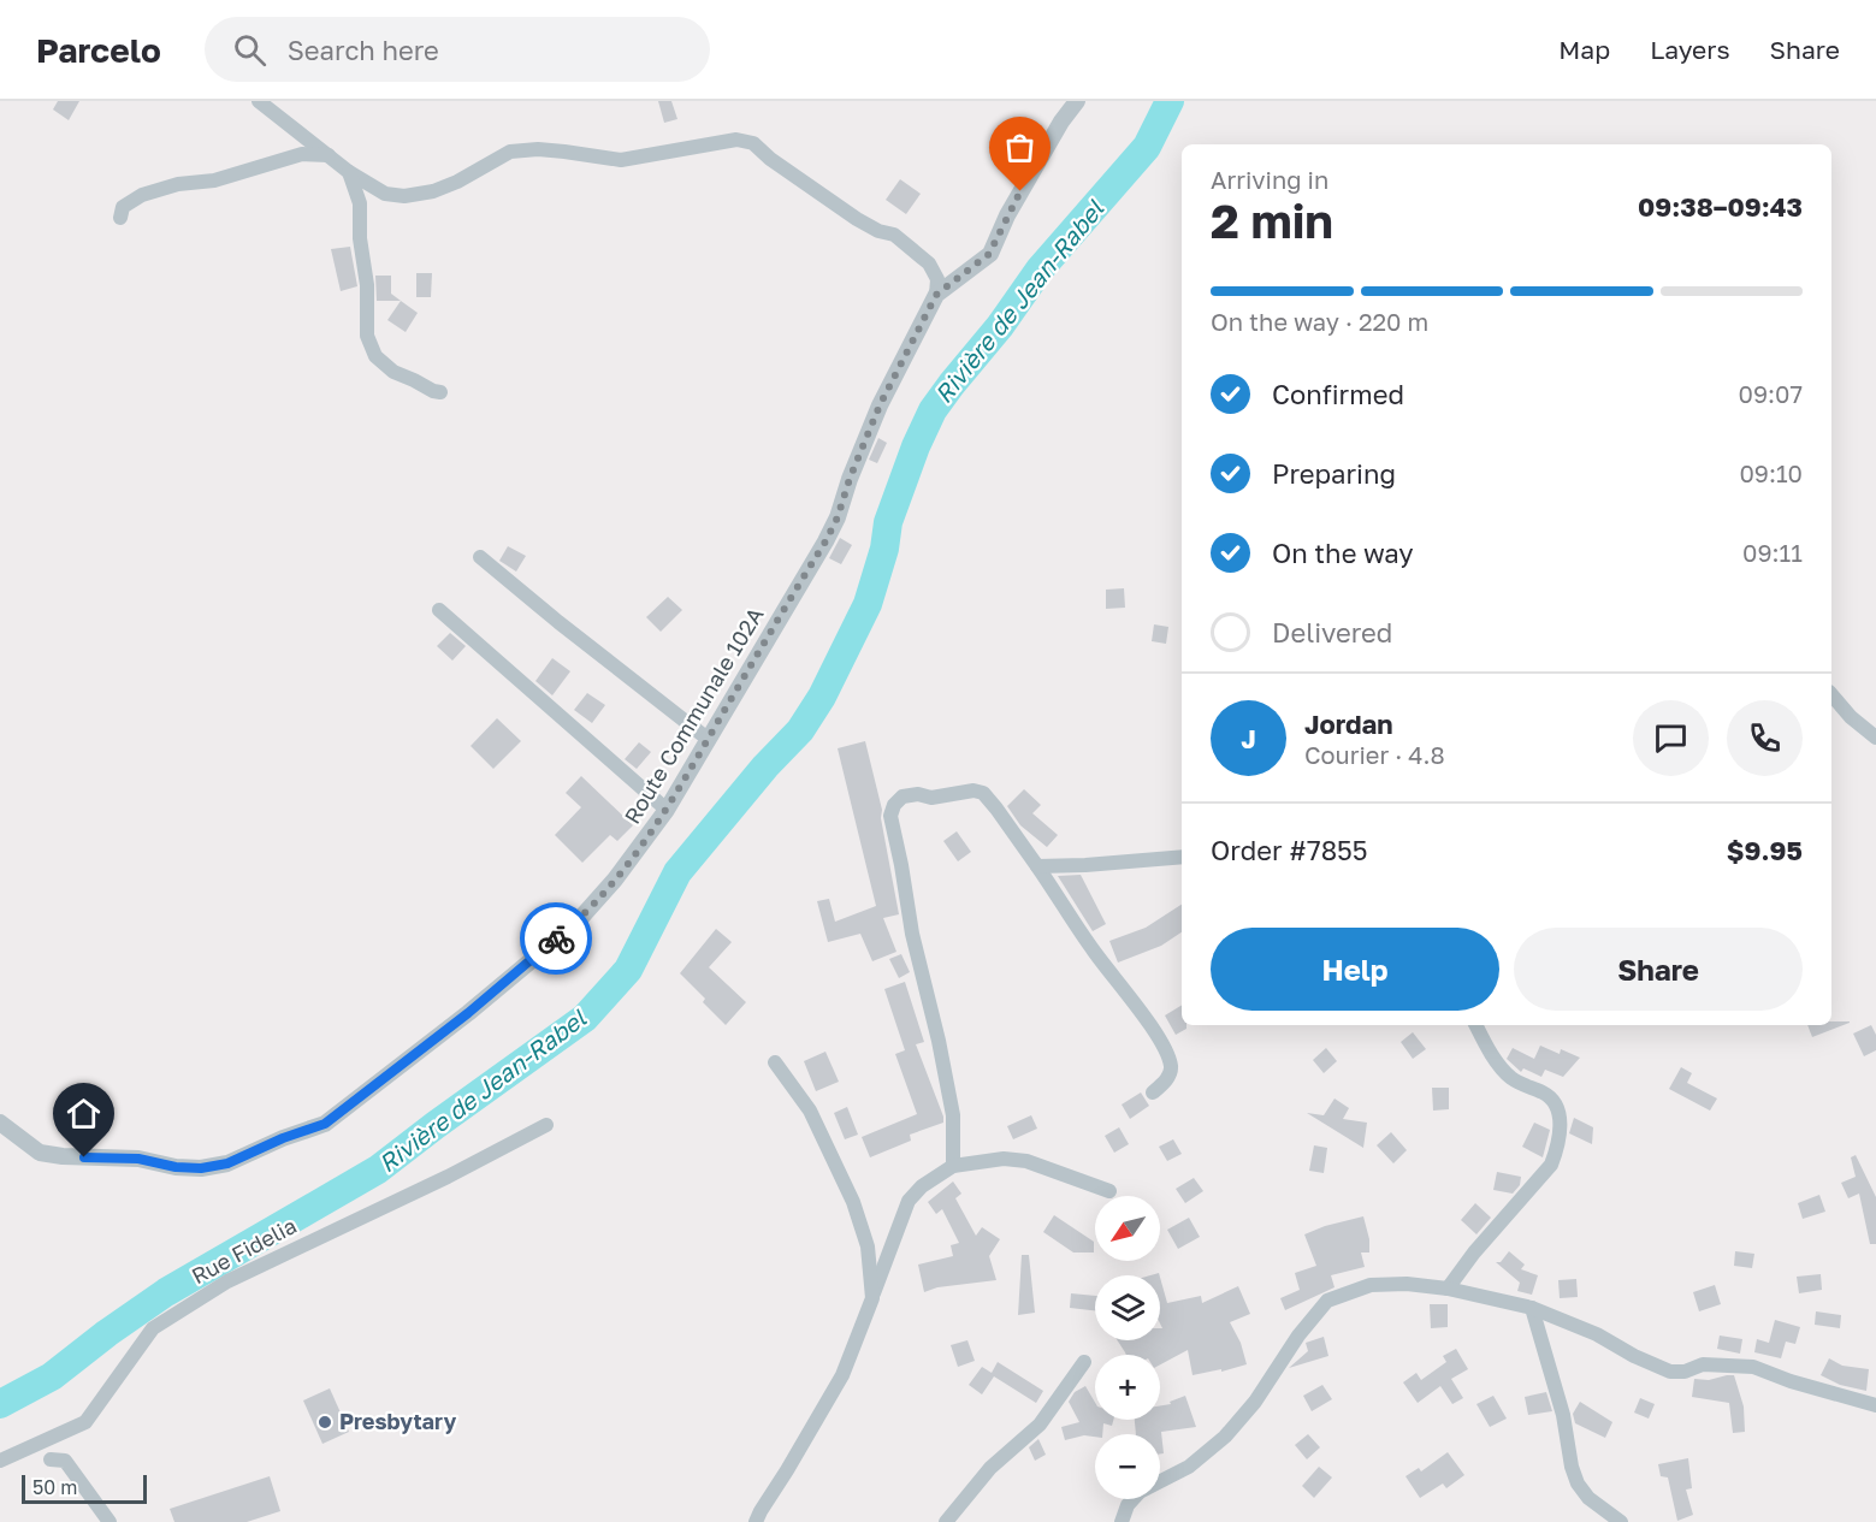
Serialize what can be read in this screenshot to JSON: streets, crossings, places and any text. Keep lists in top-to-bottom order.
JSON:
{
  "streets": {
    "street": ["Route Communale 102A", "Rue Fidelia"]
  },
  "water": ["Rivière de Jean-Rabel"],
  "places": ["Presbytary"],
  "scale_bar": "50 m",
  "north": "bottom left",
  "page": {
    "header": "Parcelo",
    "search": "Search here",
    "nav": ["Map", "Layers", "Share"],
    "heading": ["2 min", "Arriving in", "09:38–09:43"],
    "panel": [
      "Jordan",
      "Courier · 4.8",
      "Order #7855",
      "$9.95"
    ],
    "bar": "On the way · 220 m",
    "list": [
      ["Confirmed", "09:07"],
      ["Preparing", "09:10"],
      ["On the way", "09:11"],
      "Delivered"
    ],
    "round": "J",
    "buttons": ["Help", "Share"],
    "map_buttons": ["+", "−"],
    "scale": "50 m"
  }
}
